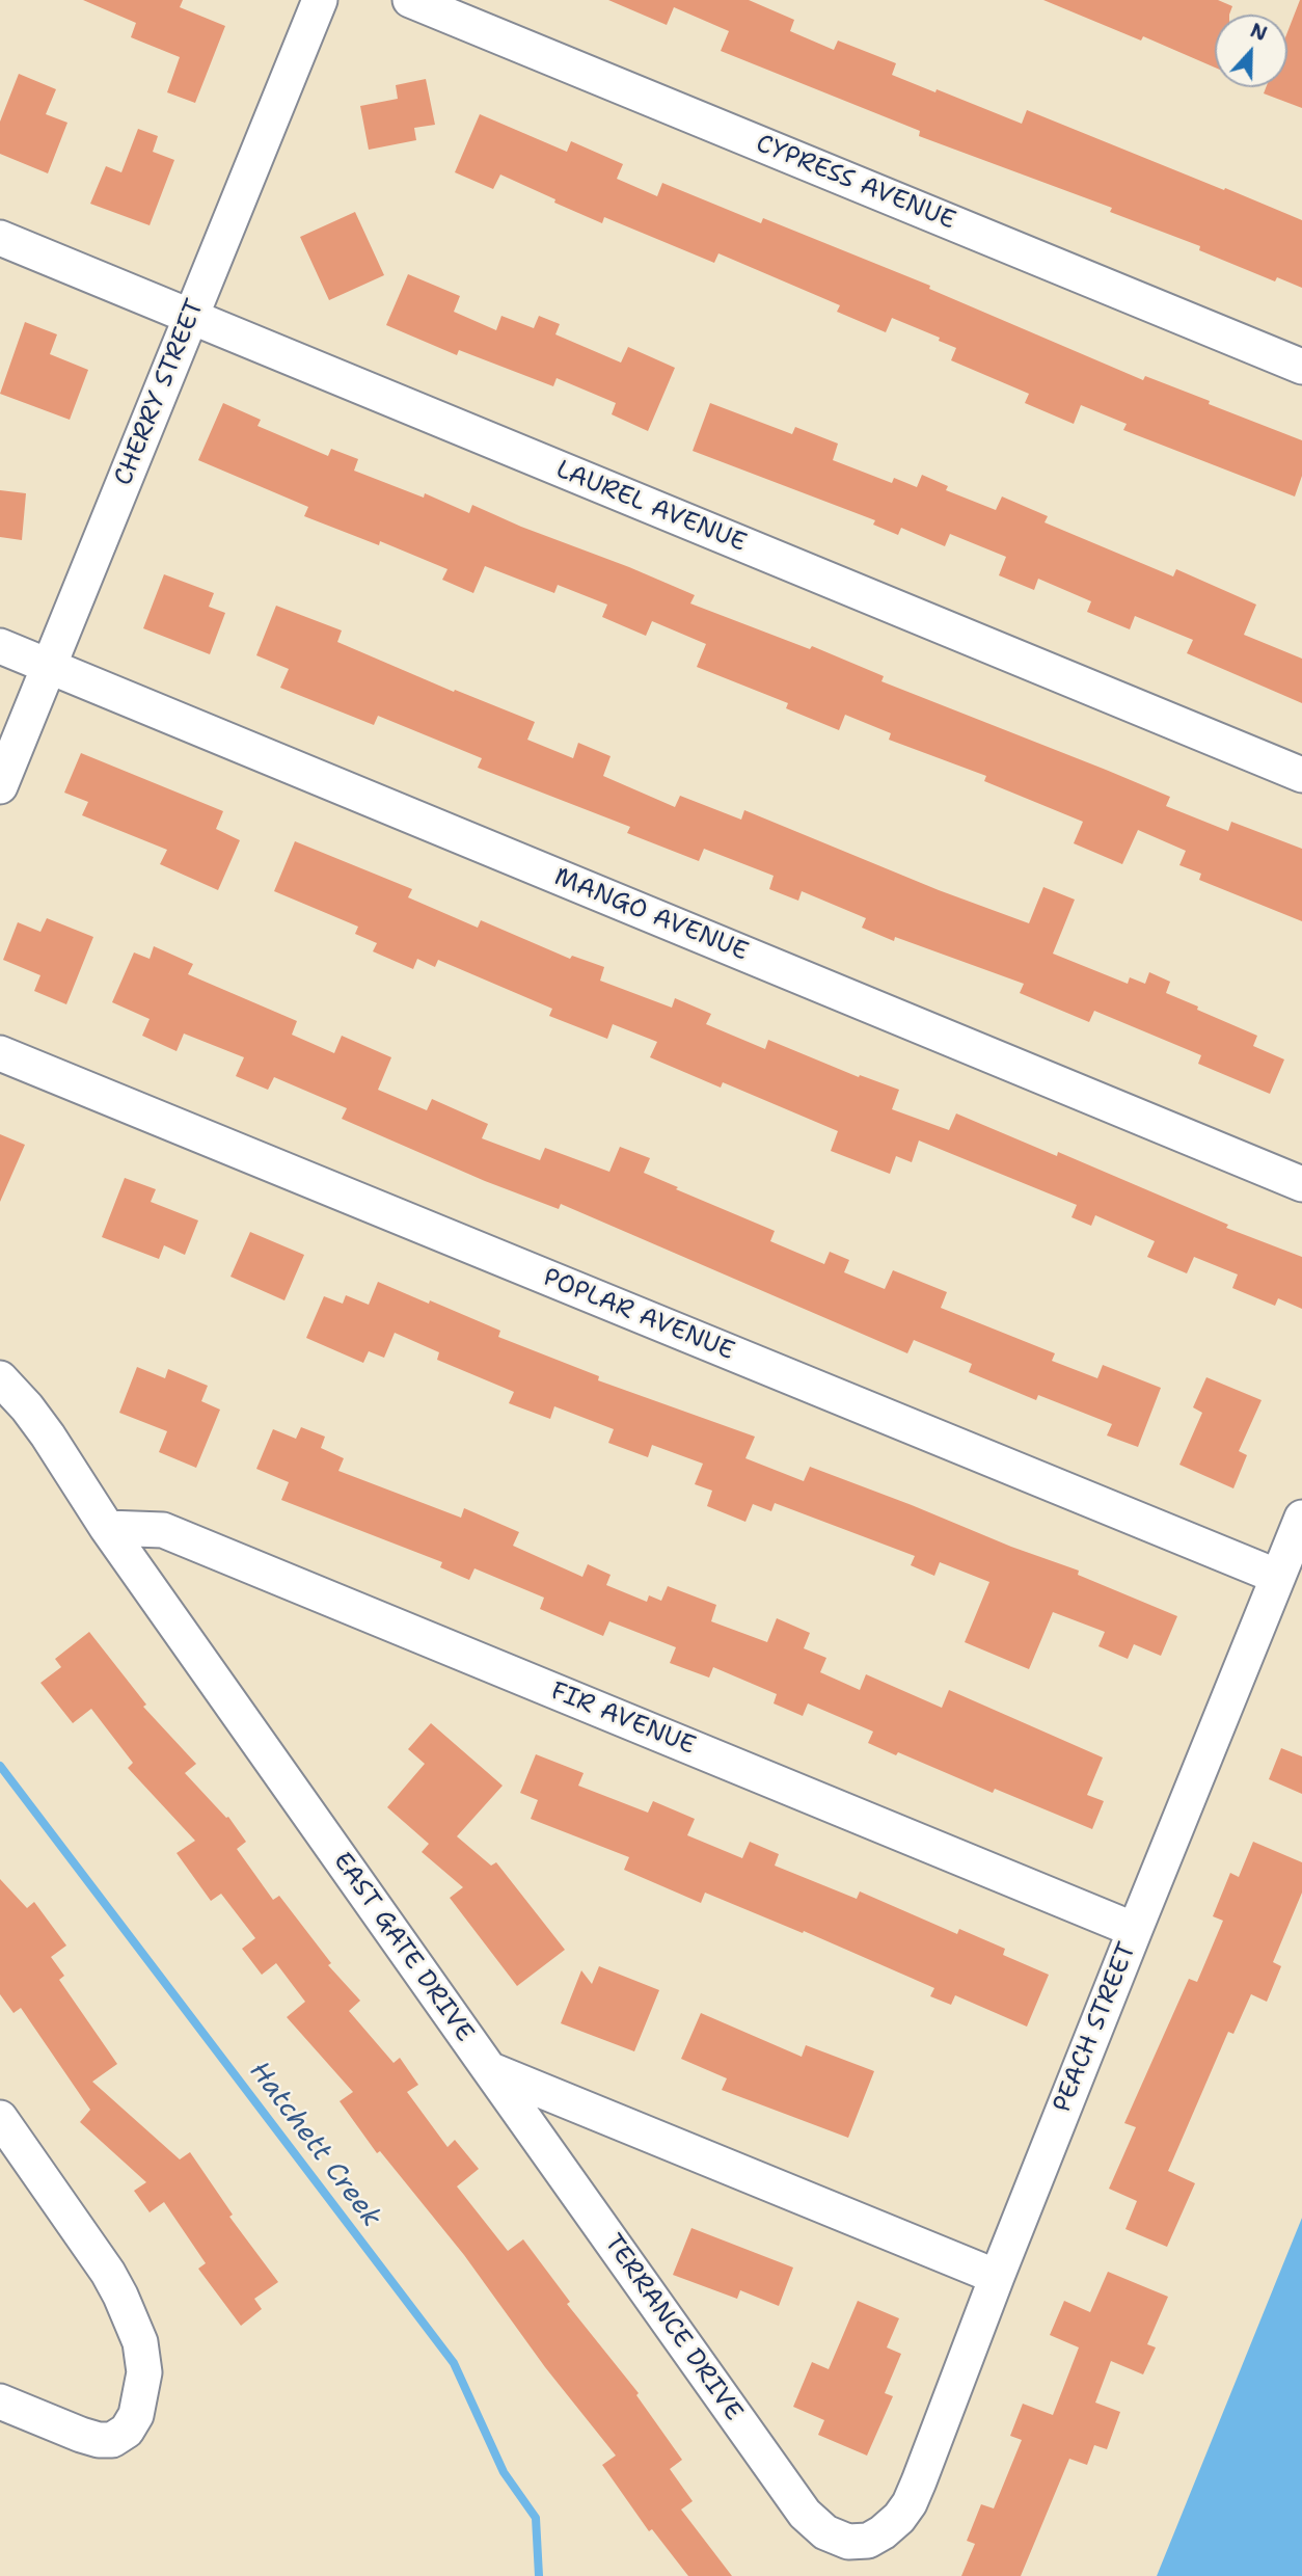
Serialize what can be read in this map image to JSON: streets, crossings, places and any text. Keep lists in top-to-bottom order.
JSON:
{
  "streets": {
    "street": [
      "CYPRESS AVENUE",
      "CHERRY STREET",
      "LAUREL AVENUE",
      "MANGO AVENUE",
      "POPLAR AVENUE",
      "FIR AVENUE",
      "EAST GATE DRIVE",
      "PEACH STREET",
      "TERRANCE DRIVE"
    ]
  },
  "crossings": [
    ["CHERRY STREET", "LAUREL AVENUE"],
    ["CHERRY STREET", "MANGO AVENUE"],
    ["POPLAR AVENUE", "PEACH STREET"],
    ["FIR AVENUE", "EAST GATE DRIVE"],
    ["FIR AVENUE", "PEACH STREET"],
    ["EAST GATE DRIVE", "PEACH STREET"],
    ["EAST GATE DRIVE", "TERRANCE DRIVE"],
    ["PEACH STREET", "TERRANCE DRIVE"]
  ],
  "water": ["Hatchett Creek"],
  "north": "top"
}
